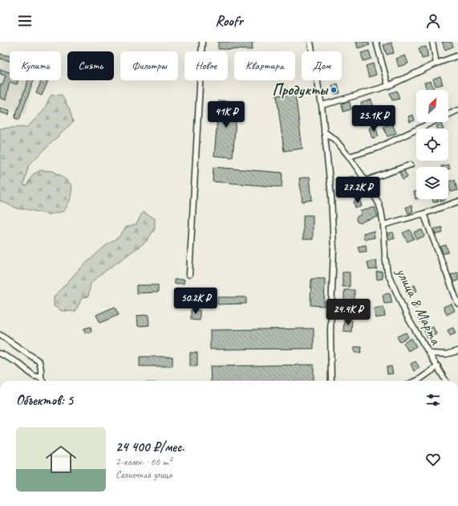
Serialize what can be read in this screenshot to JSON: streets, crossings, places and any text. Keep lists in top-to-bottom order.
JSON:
{
  "streets": {
    "street": ["улица 8 Марта"]
  },
  "places": ["Продукты"],
  "north": "top right",
  "page": {
    "header": "Roofr",
    "chip": [
      "Купить",
      "Снять",
      "Фильтры",
      "Новое",
      "Квартира",
      "Дом"
    ],
    "price": [
      "41K ₽",
      "25.1K ₽",
      "27.2K ₽",
      "50.2K ₽",
      "24.4K ₽"
    ],
    "heading": "Объектов: 5",
    "list": [
      {
        "name": "24 400 ₽/мес.",
        "note": "2-комн. · 66 m² · Солнечная улица"
      }
    ]
  }
}
